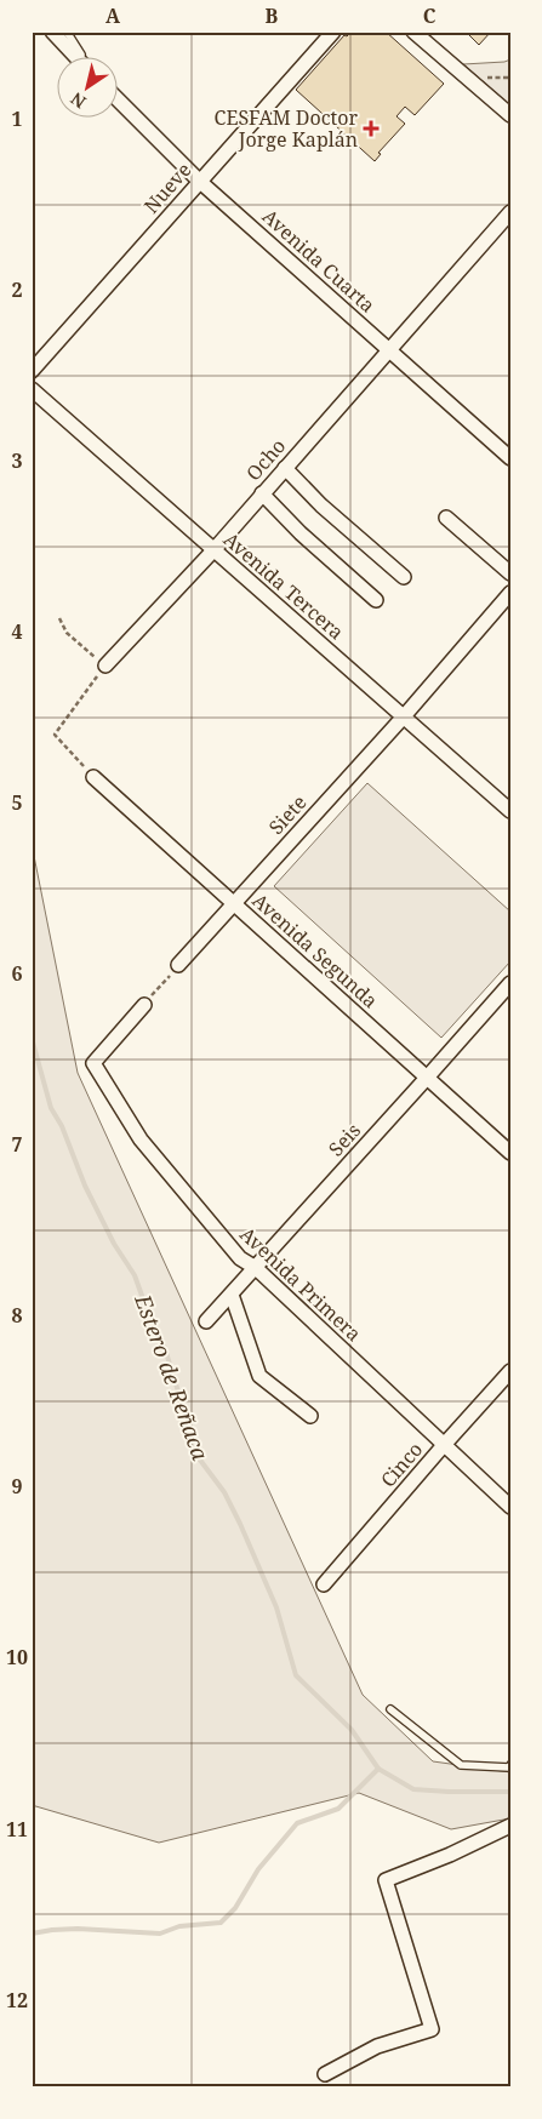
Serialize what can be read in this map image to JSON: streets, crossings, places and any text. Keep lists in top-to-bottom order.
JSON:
{
  "streets": {
    "street": [
      "Nueve",
      "Avenida Cuarta",
      "Ocho",
      "Avenida Tercera",
      "Siete",
      "Avenida Segunda",
      "Seis",
      "Avenida Primera",
      "Cinco"
    ]
  },
  "crossings": [
    ["Nueve", "Avenida Cuarta"],
    ["Avenida Cuarta", "Ocho"],
    ["Ocho", "Avenida Tercera"],
    ["Avenida Tercera", "Siete"],
    ["Siete", "Avenida Segunda"],
    ["Avenida Segunda", "Seis"],
    ["Seis", "Avenida Primera"],
    ["Avenida Primera", "Cinco"]
  ],
  "water": ["Estero de Reñaca"],
  "places": {
    "health": ["CESFAM Doctor Jorge Kaplán"]
  },
  "north": "bottom left",
  "grid": {
    "columns": ["A", "B", "C"],
    "rows": [
      "1",
      "2",
      "3",
      "4",
      "5",
      "6",
      "7",
      "8",
      "9",
      "10",
      "11",
      "12"
    ]
  }
}
